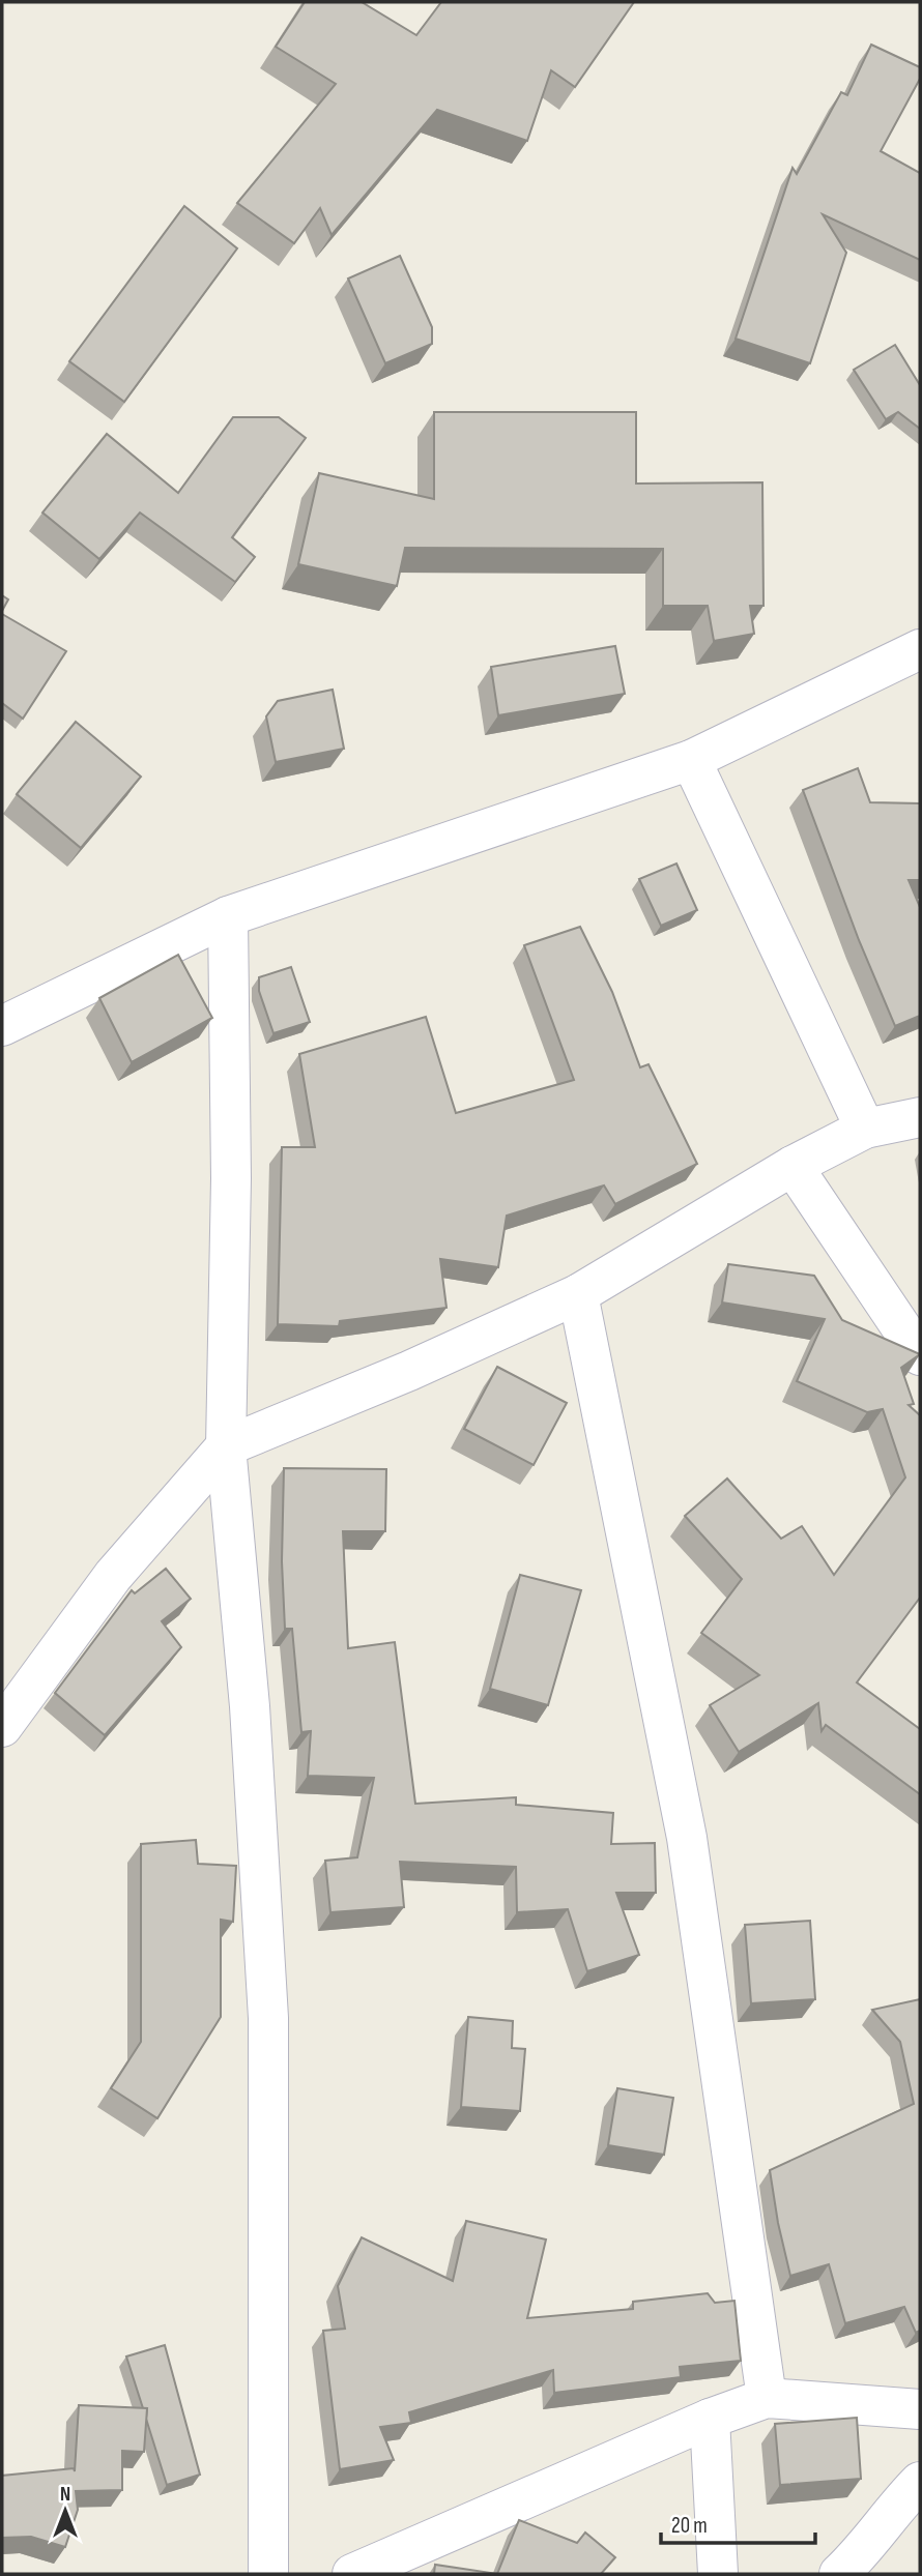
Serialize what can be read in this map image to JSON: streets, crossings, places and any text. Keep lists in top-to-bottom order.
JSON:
{
  "scale_bar": "20 m",
  "north": "top"
}
